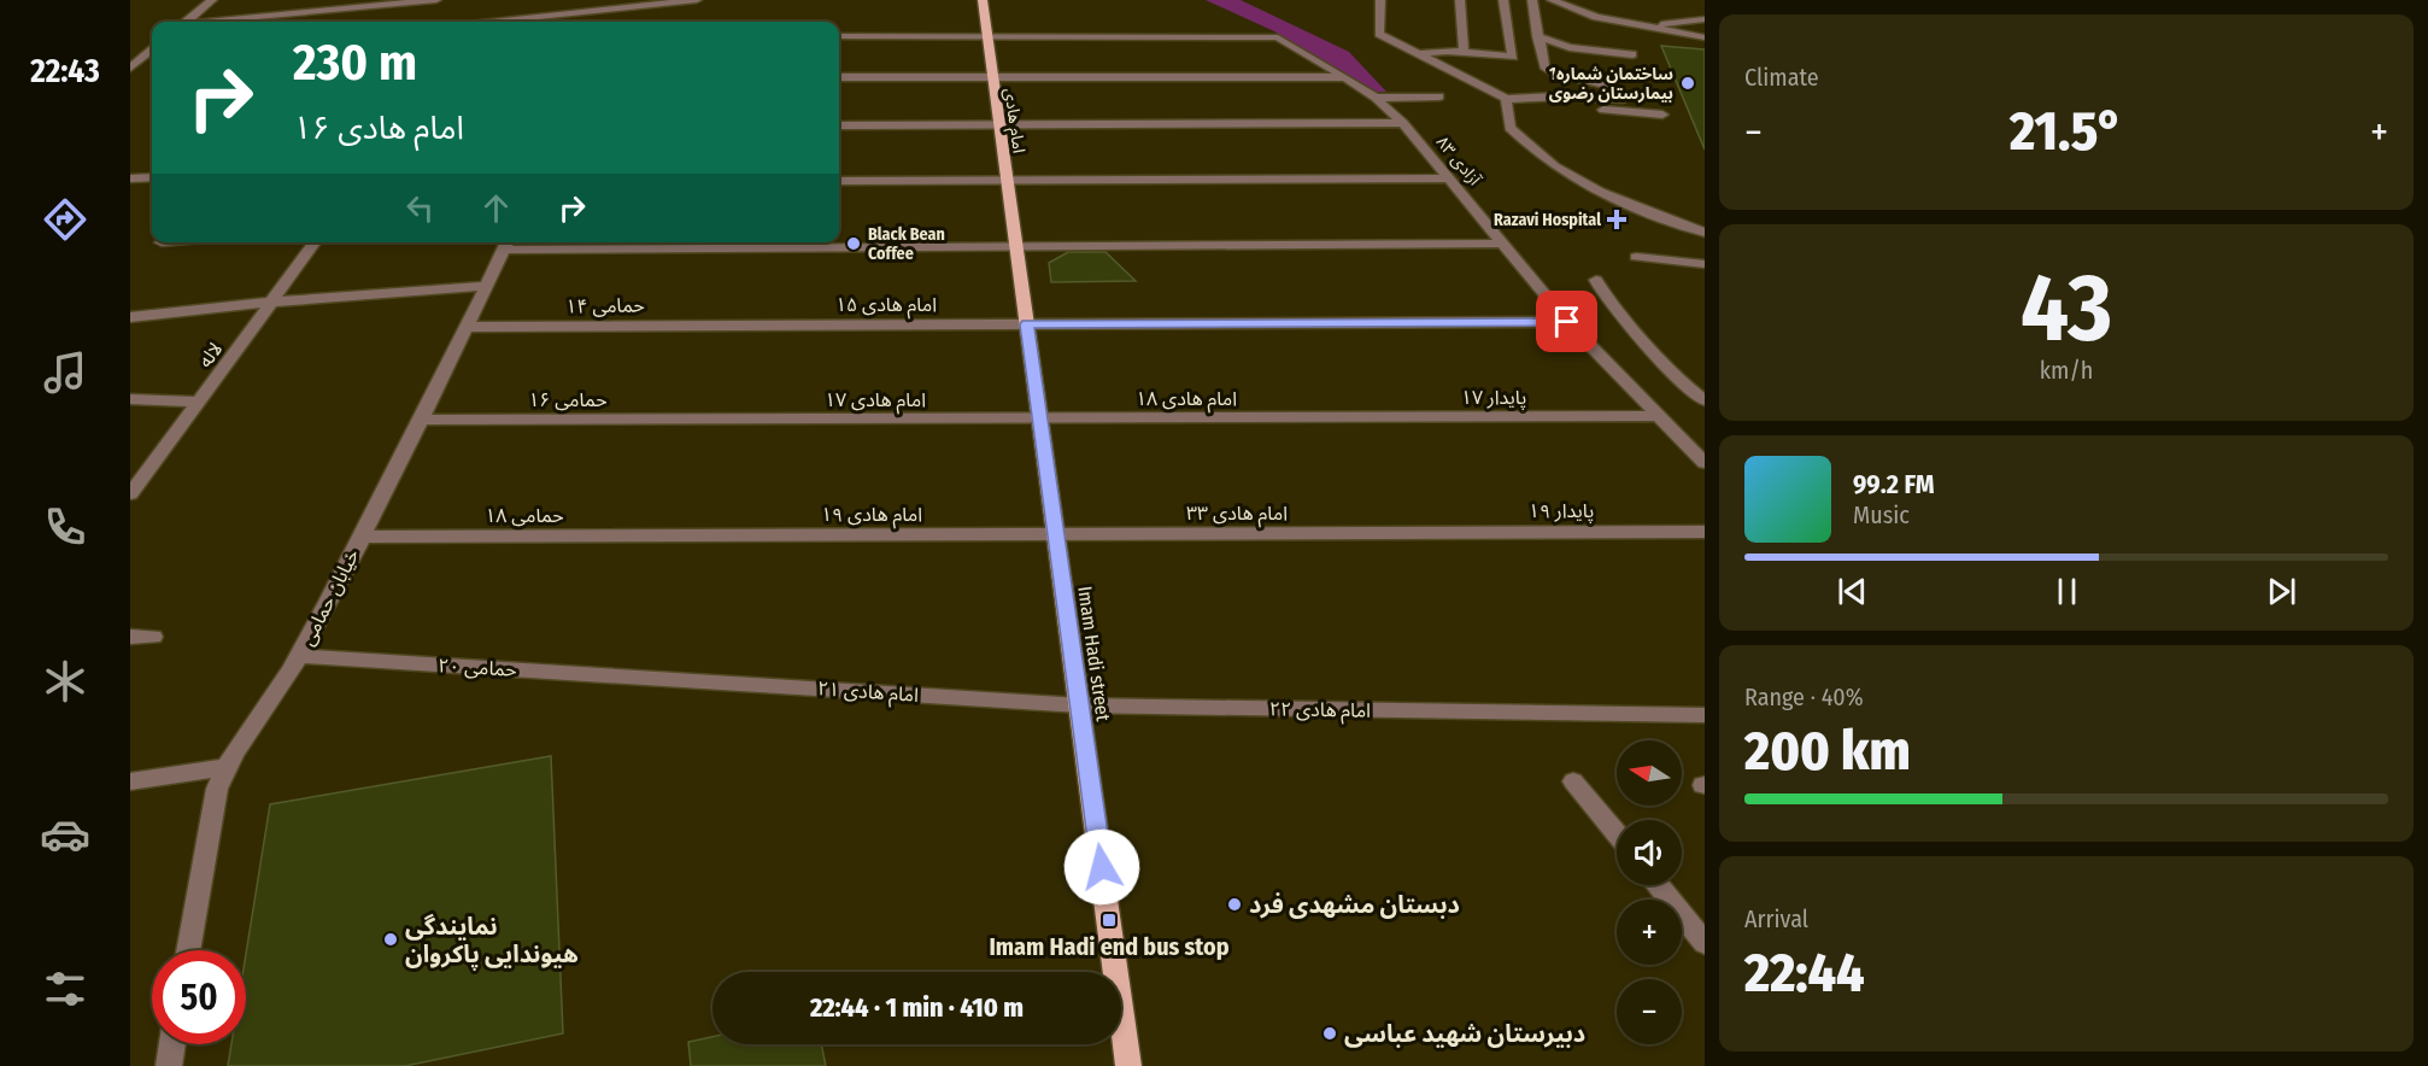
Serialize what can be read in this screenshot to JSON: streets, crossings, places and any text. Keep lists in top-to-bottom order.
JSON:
{
  "streets": {
    "main road": ["امام هادی", "Imam Hadi street"],
    "street": [
      "آزادی ۸۳",
      "امام هادی ۱۵",
      "حمامی ۱۴",
      "لاله",
      "پایدار ۱۷",
      "امام هادی ۱۸",
      "حمامی ۱۶",
      "امام هادی ۱۷",
      "پایدار ۱۹",
      "امام هادی ۳۳",
      "امام هادی ۱۹",
      "حمامی ۱۸",
      "خیابان حمامی",
      "حمامی ۲۰",
      "امام هادی ۲۱",
      "امام هادی ۲۲"
    ]
  },
  "crossings": [
    ["امام هادی", "آزادی ۸۳"],
    ["امام هادی", "Imam Hadi street"],
    ["آزادی ۸۳", "امام هادی ۱۵"],
    ["آزادی ۸۳", "پایدار ۱۷"],
    ["امام هادی ۱۵", "حمامی ۱۴"],
    ["امام هادی ۱۵", "Imam Hadi street"],
    ["حمامی ۱۴", "خیابان حمامی"],
    ["پایدار ۱۷", "امام هادی ۱۸"],
    ["امام هادی ۱۸", "امام هادی ۱۷"],
    ["امام هادی ۱۸", "Imam Hadi street"],
    ["حمامی ۱۶", "امام هادی ۱۷"],
    ["حمامی ۱۶", "خیابان حمامی"],
    ["امام هادی ۱۷", "Imam Hadi street"],
    ["پایدار ۱۹", "امام هادی ۳۳"],
    ["امام هادی ۳۳", "امام هادی ۱۹"],
    ["امام هادی ۳۳", "Imam Hadi street"],
    ["امام هادی ۱۹", "حمامی ۱۸"],
    ["امام هادی ۱۹", "Imam Hadi street"],
    ["حمامی ۱۸", "خیابان حمامی"],
    ["خیابان حمامی", "حمامی ۲۰"],
    ["Imam Hadi street", "امام هادی ۲۱"],
    ["Imam Hadi street", "امام هادی ۲۲"],
    ["حمامی ۲۰", "امام هادی ۲۱"],
    ["امام هادی ۲۱", "امام هادی ۲۲"]
  ],
  "places": {
    "other": [
      "ساختمان شماره1 بیمارستان رضوی",
      "Black Bean Coffee",
      "دبستان مشهدی فرد",
      "نمایندگی هیوندایی پاکروان",
      "دبیرستان شهید عباسی"
    ],
    "health": ["Razavi Hospital"],
    "transit": ["Imam Hadi end bus stop"]
  },
  "north": "left",
  "page": {
    "tabs": "22:43",
    "tile": [
      "Climate",
      ["43", "km/h"],
      ["Range · 40%", "200 km"],
      ["Arrival", "22:44"]
    ],
    "turn": ["230 m", "امام هادی ۱۶"],
    "heat": ["−", "21.5°", "+"],
    "song": ["99.2 FM", "Music"],
    "map_buttons": ["+", "−"],
    "limit": "50",
    "trip": "22:44 · 1 min · 410 m"
  }
}
